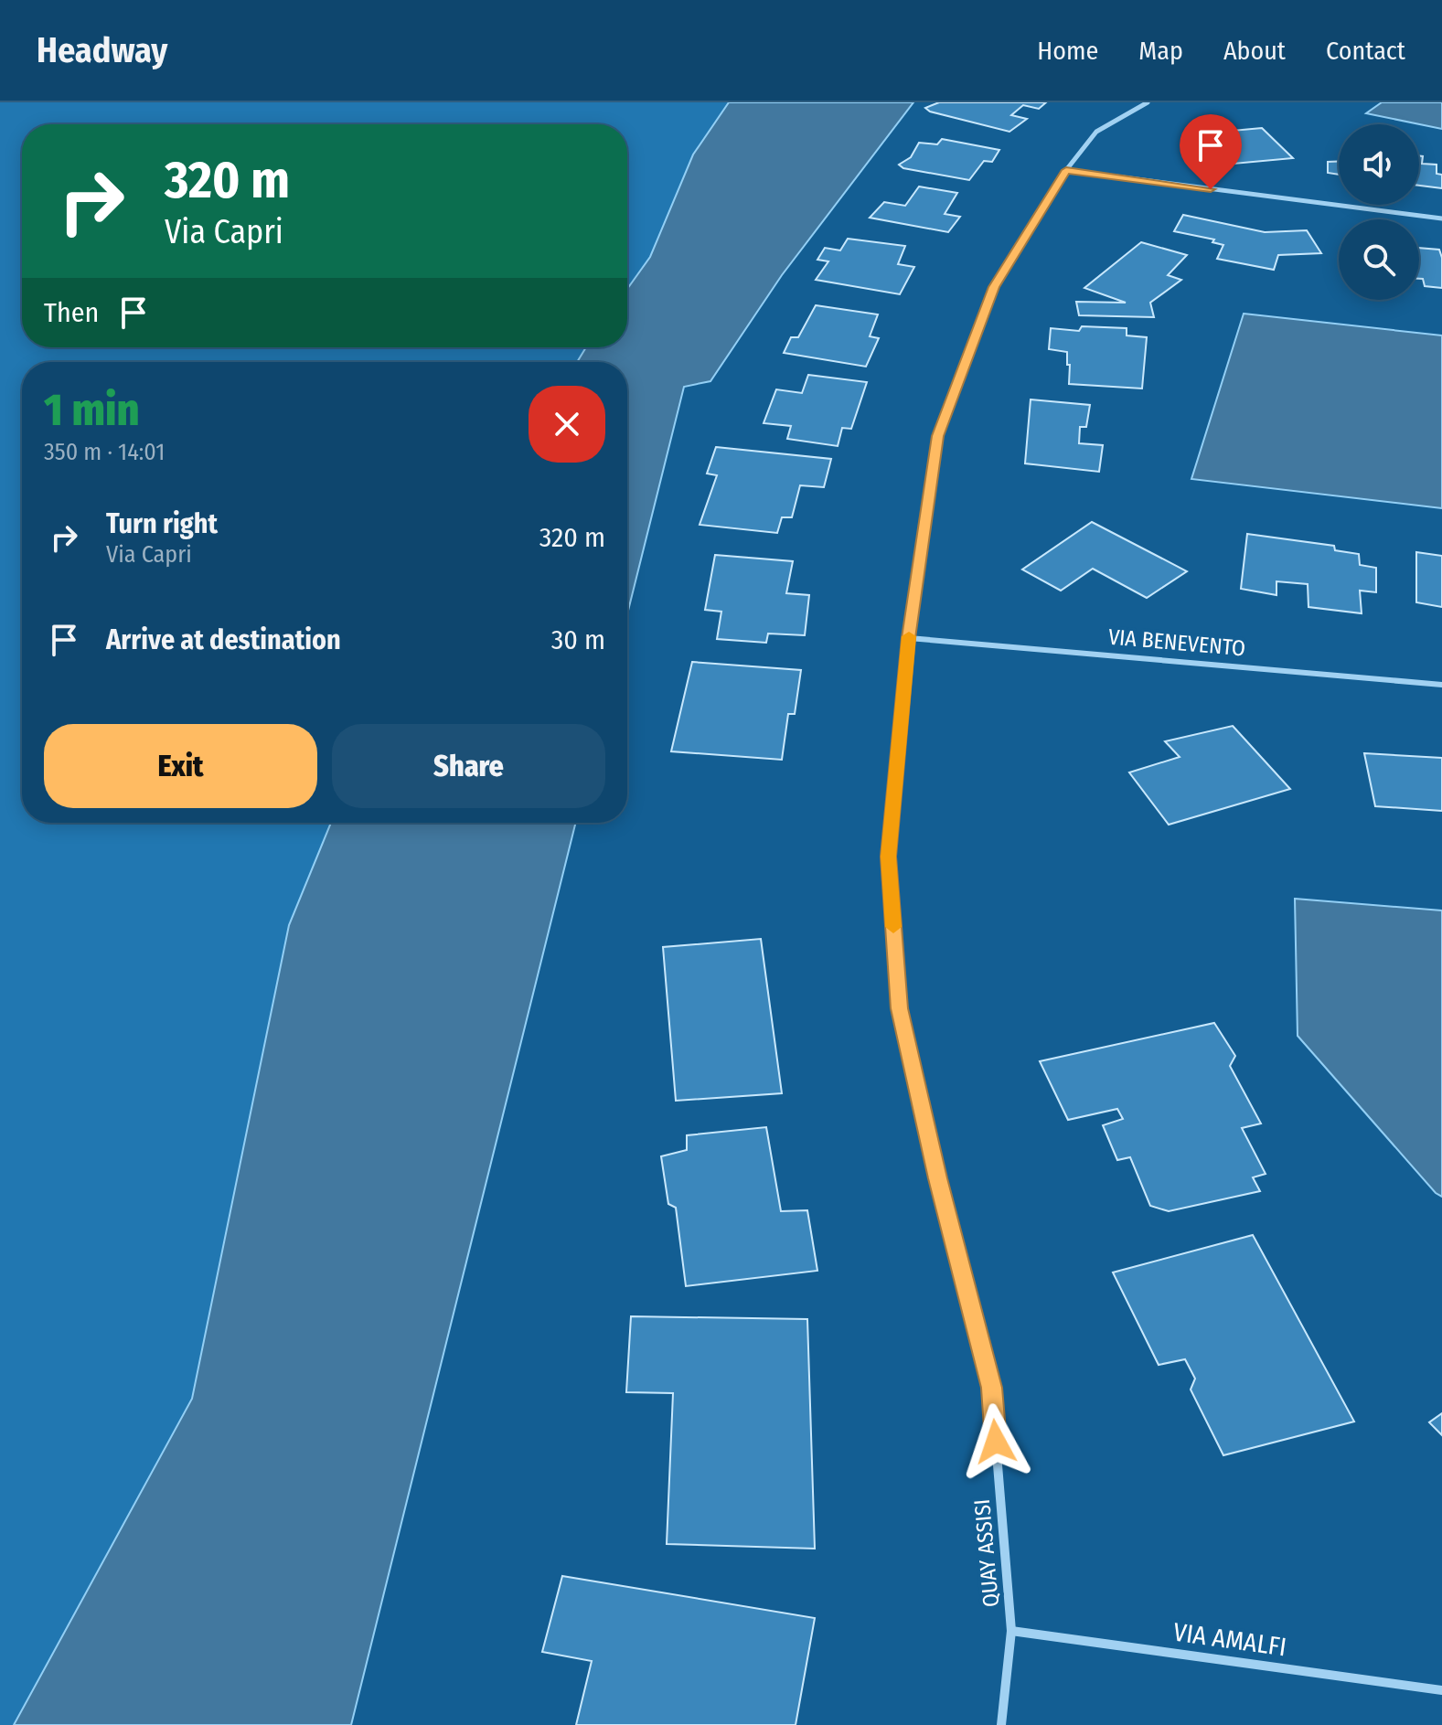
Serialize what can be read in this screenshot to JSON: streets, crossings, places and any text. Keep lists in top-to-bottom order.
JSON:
{
  "streets": {
    "street": ["VIA BENEVENTO", "QUAY ASSISI", "VIA AMALFI"]
  },
  "crossings": [
    ["VIA BENEVENTO", "QUAY ASSISI"],
    ["QUAY ASSISI", "VIA AMALFI"]
  ],
  "page": {
    "header": "Headway",
    "nav": [
      "Home",
      "Map",
      "About",
      "Contact"
    ],
    "turn": ["320 m", "Via Capri"],
    "then": "Then",
    "heading": ["1 min", "350 m · 14:01"],
    "list": [
      {
        "name": "Turn right",
        "note": "Via Capri",
        "value": "320 m"
      },
      {
        "name": "Arrive at destination",
        "value": "30 m"
      }
    ],
    "buttons": ["Exit", "Share"]
  }
}
